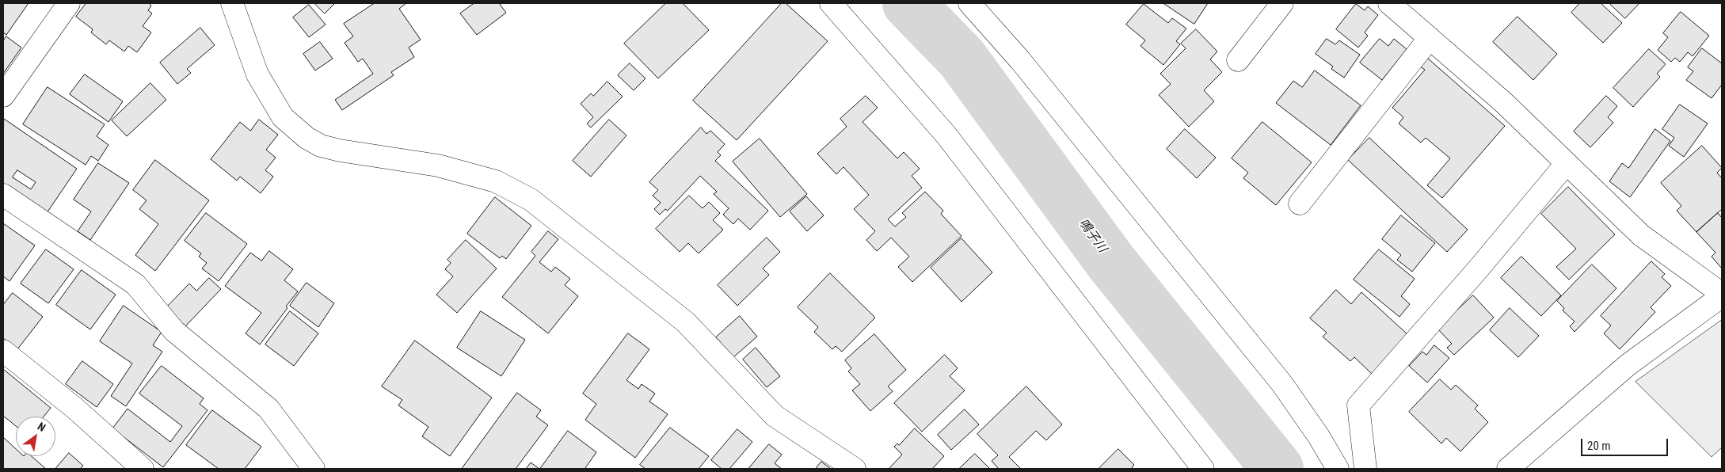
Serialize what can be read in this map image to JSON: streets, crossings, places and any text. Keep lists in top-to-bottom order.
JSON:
{
  "water": ["鳴子川"],
  "scale_bar": "20 m",
  "north": "top right"
}
